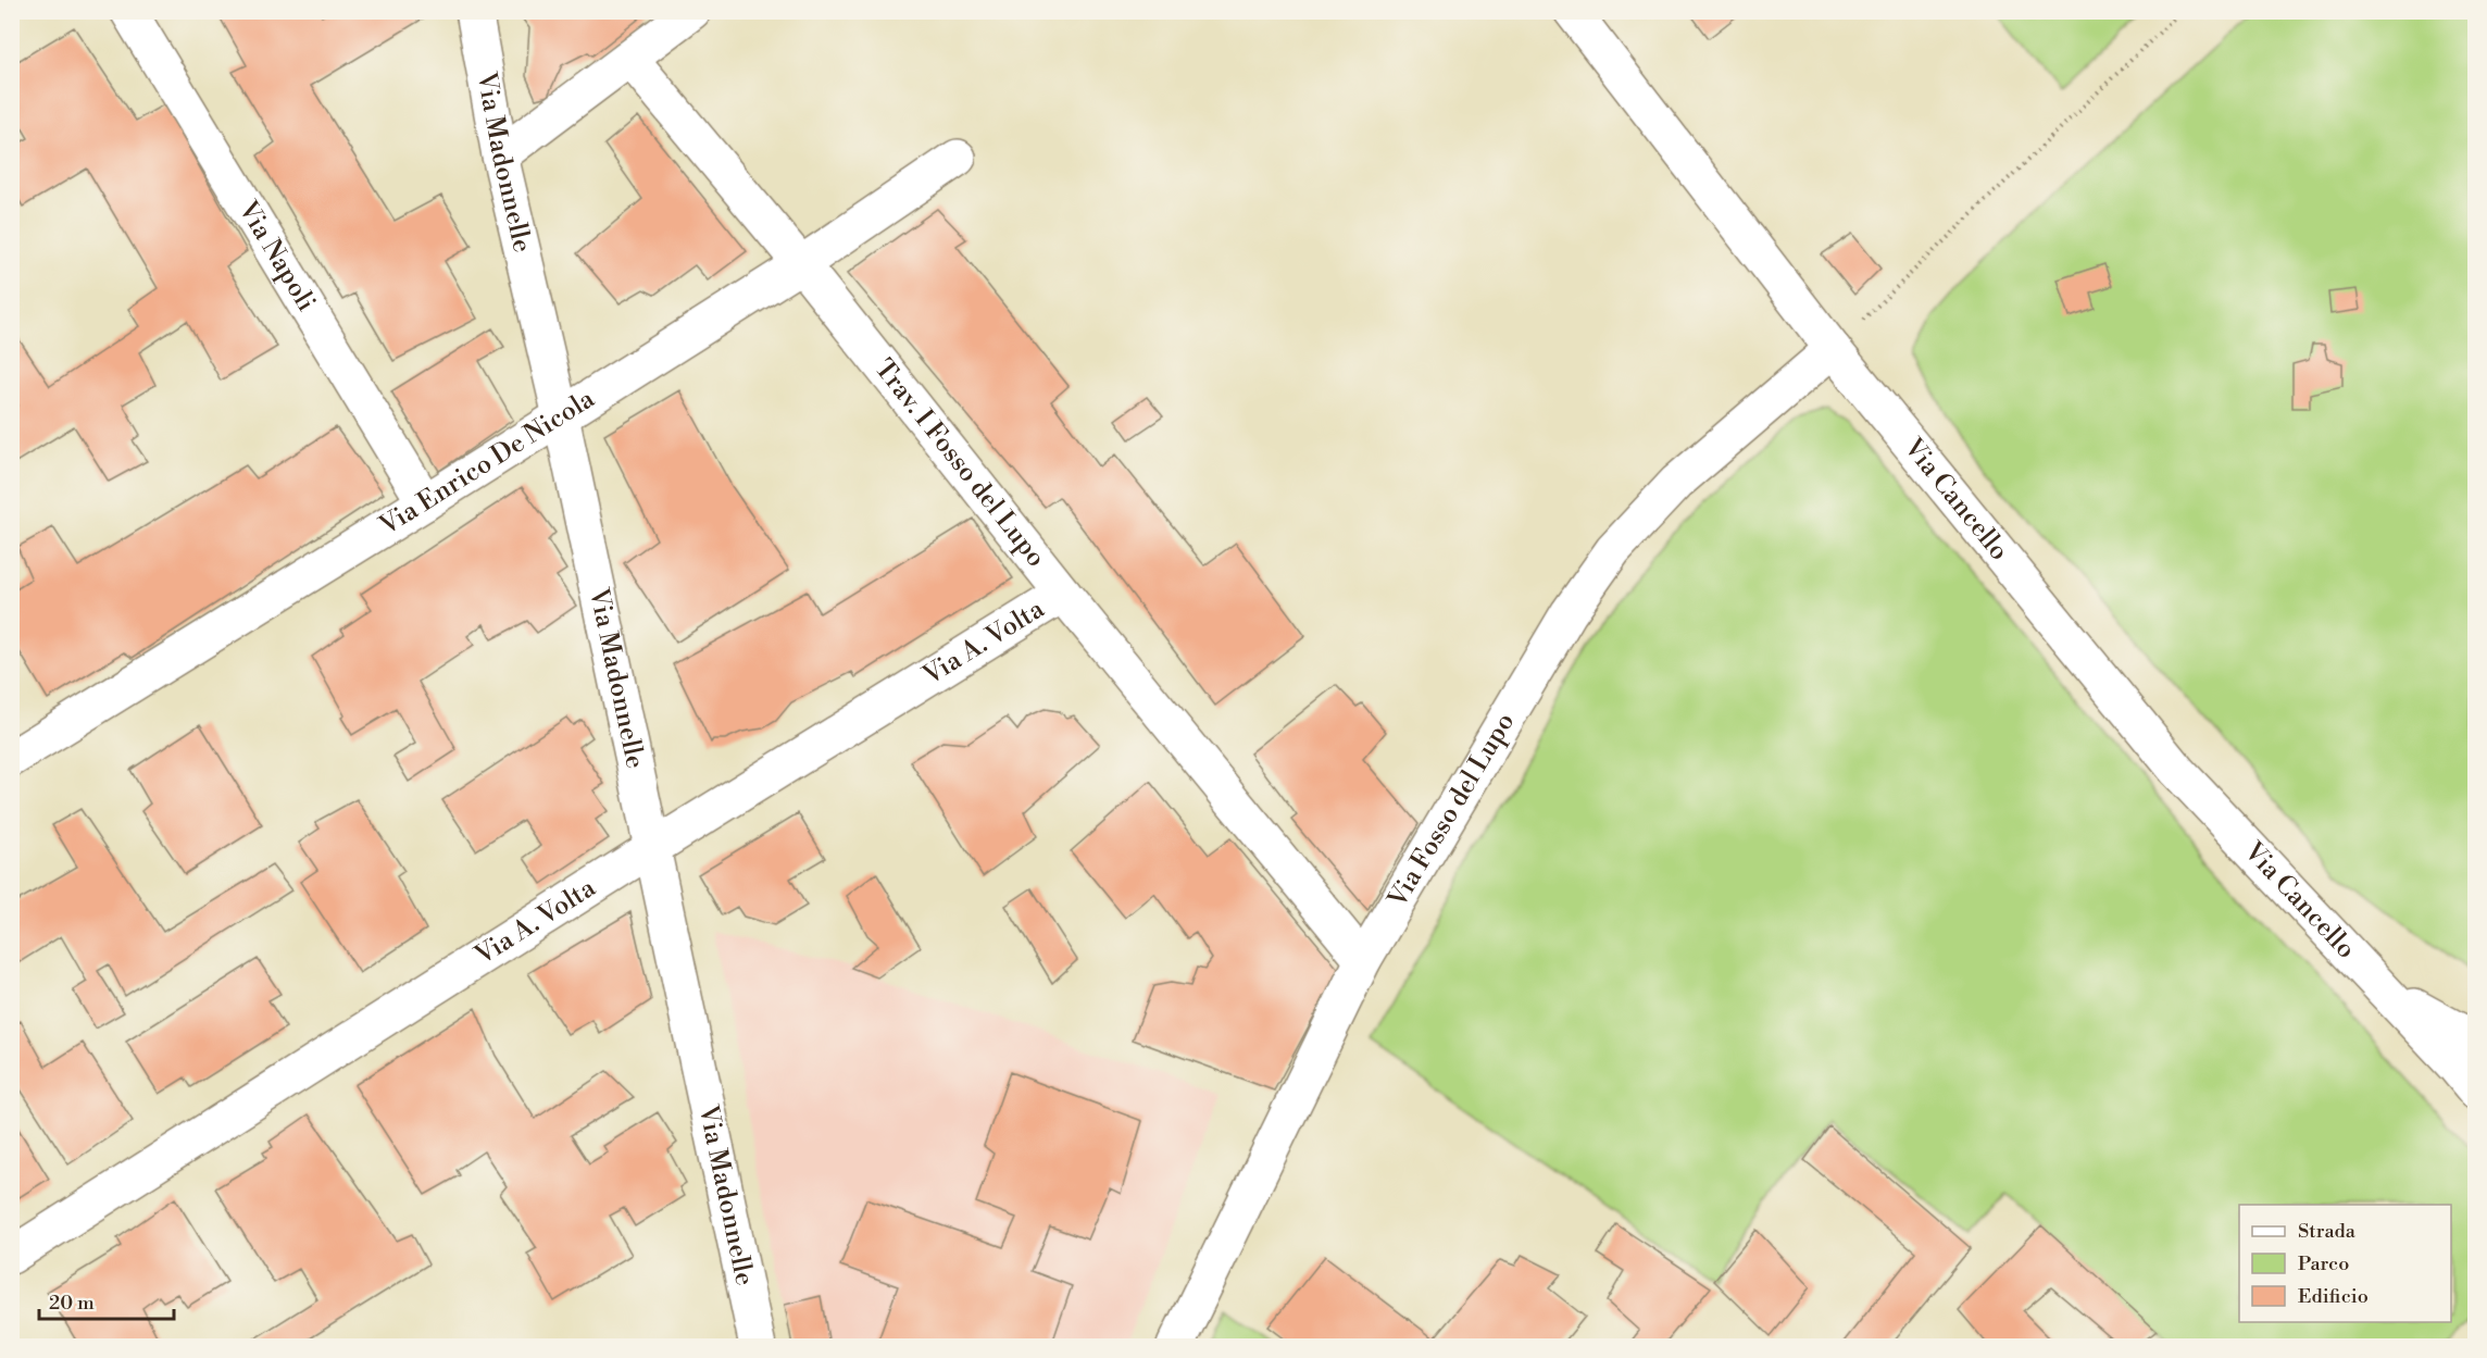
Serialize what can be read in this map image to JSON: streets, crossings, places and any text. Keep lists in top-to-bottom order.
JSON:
{
  "streets": {
    "street": [
      "Via Madonnelle",
      "Via Napoli",
      "Via Enrico De Nicola",
      "Trav. I Fosso del Lupo",
      "Via Cancello",
      "Via A. Volta",
      "Via Fosso del Lupo"
    ]
  },
  "crossings": [
    ["Via Madonnelle", "Via Enrico De Nicola"],
    ["Via Madonnelle", "Via A. Volta"],
    ["Via Napoli", "Via Enrico De Nicola"],
    ["Via Enrico De Nicola", "Trav. I Fosso del Lupo"],
    ["Trav. I Fosso del Lupo", "Via A. Volta"],
    ["Trav. I Fosso del Lupo", "Via Fosso del Lupo"],
    ["Via Cancello", "Via Fosso del Lupo"]
  ],
  "legend": ["Strada", "Parco", "Edificio"],
  "scale_bar": "20 m"
}
